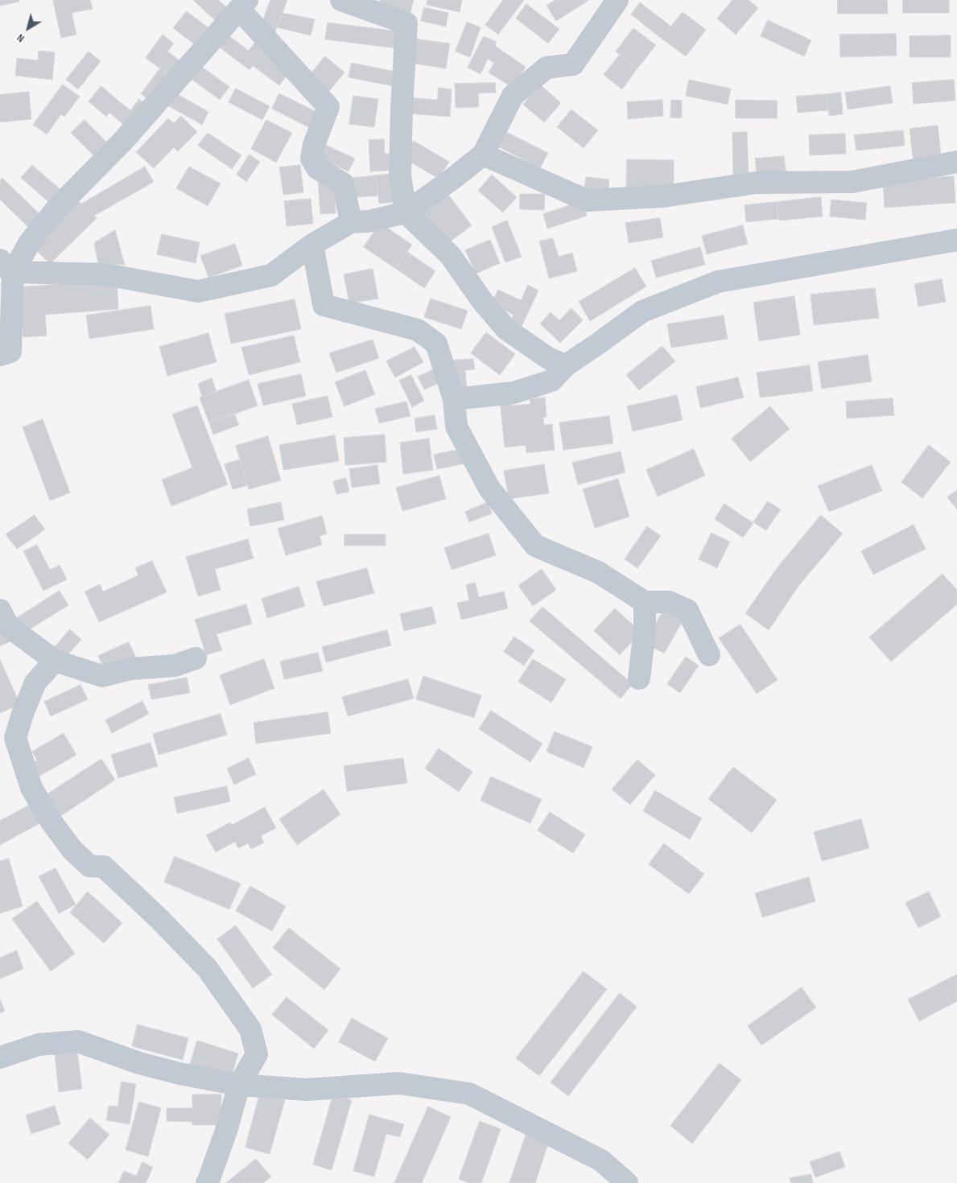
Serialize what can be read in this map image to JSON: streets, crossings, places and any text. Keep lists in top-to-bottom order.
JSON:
{
  "north": "bottom left"
}
